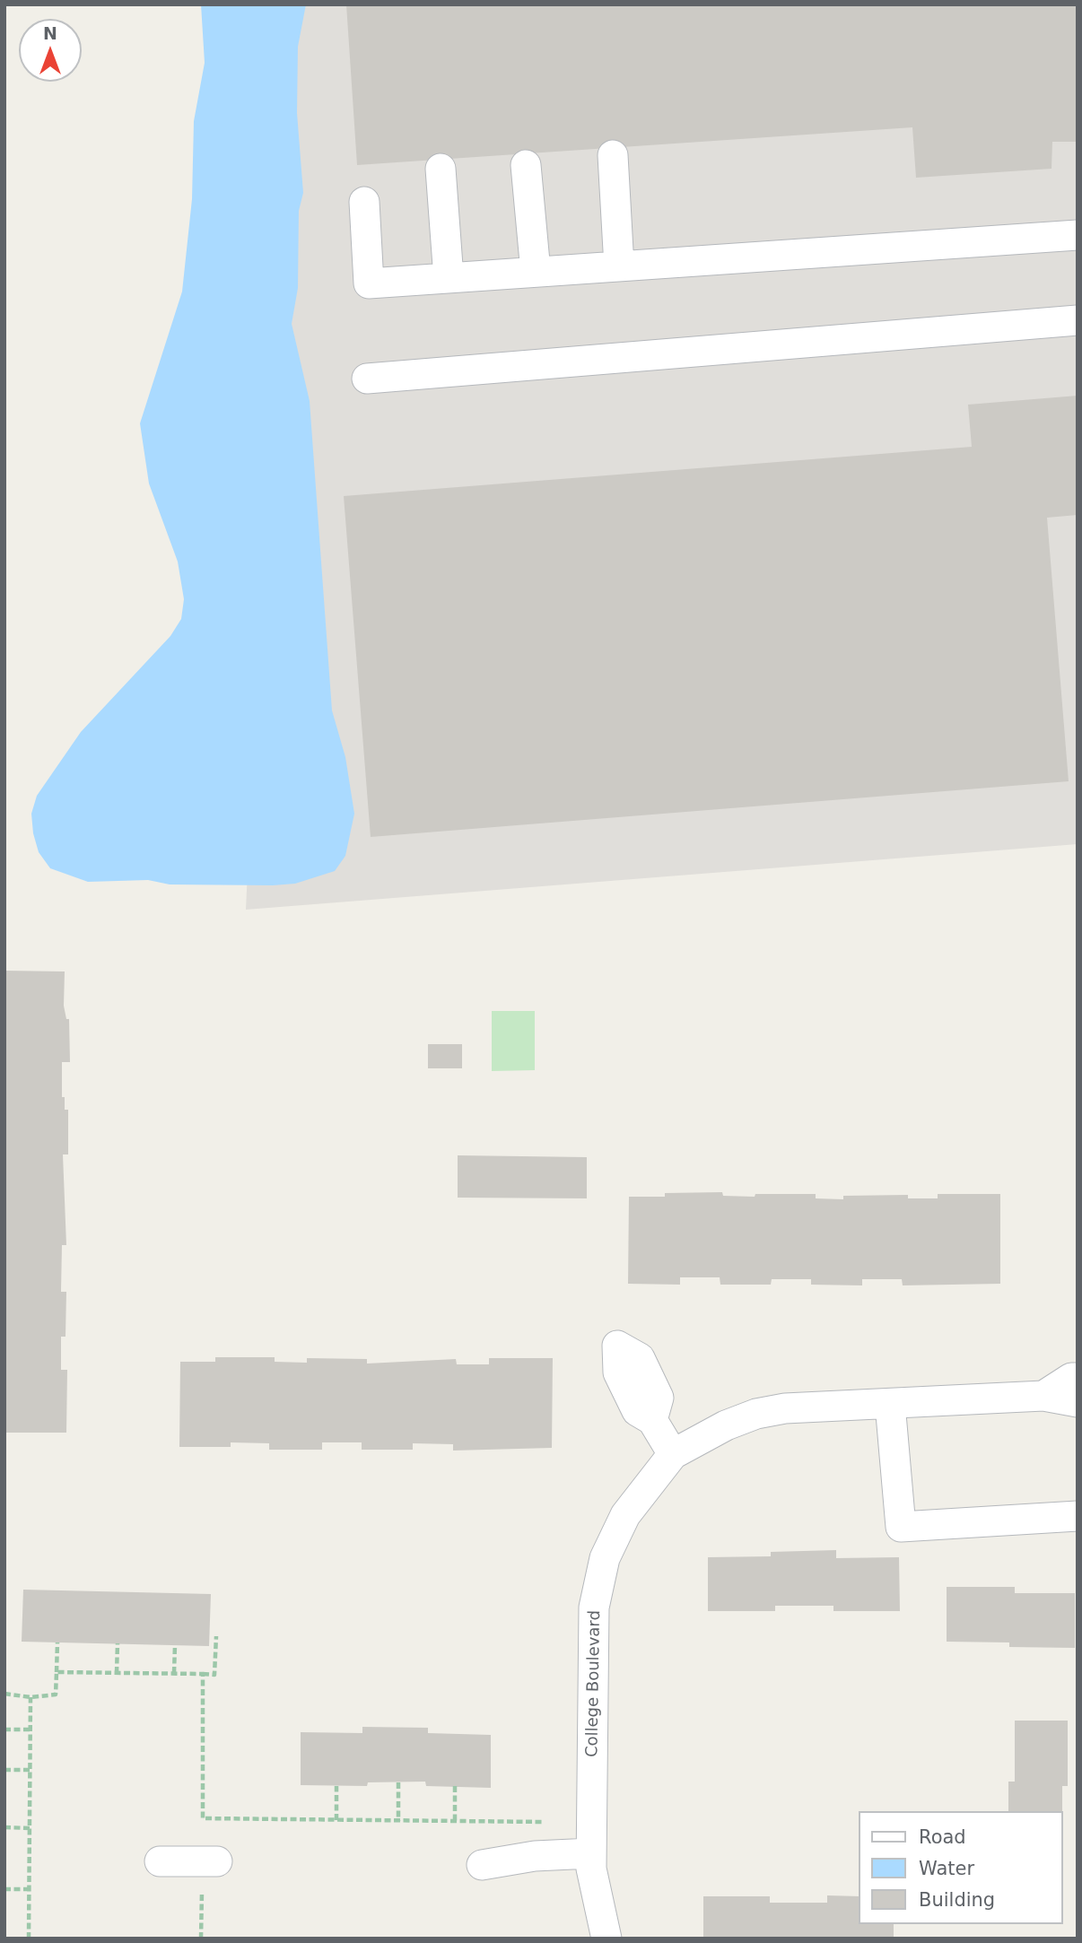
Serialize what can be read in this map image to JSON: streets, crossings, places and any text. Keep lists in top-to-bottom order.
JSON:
{
  "streets": {
    "street": ["College Boulevard"]
  },
  "legend": ["Road", "Water", "Building"],
  "north": "top"
}
